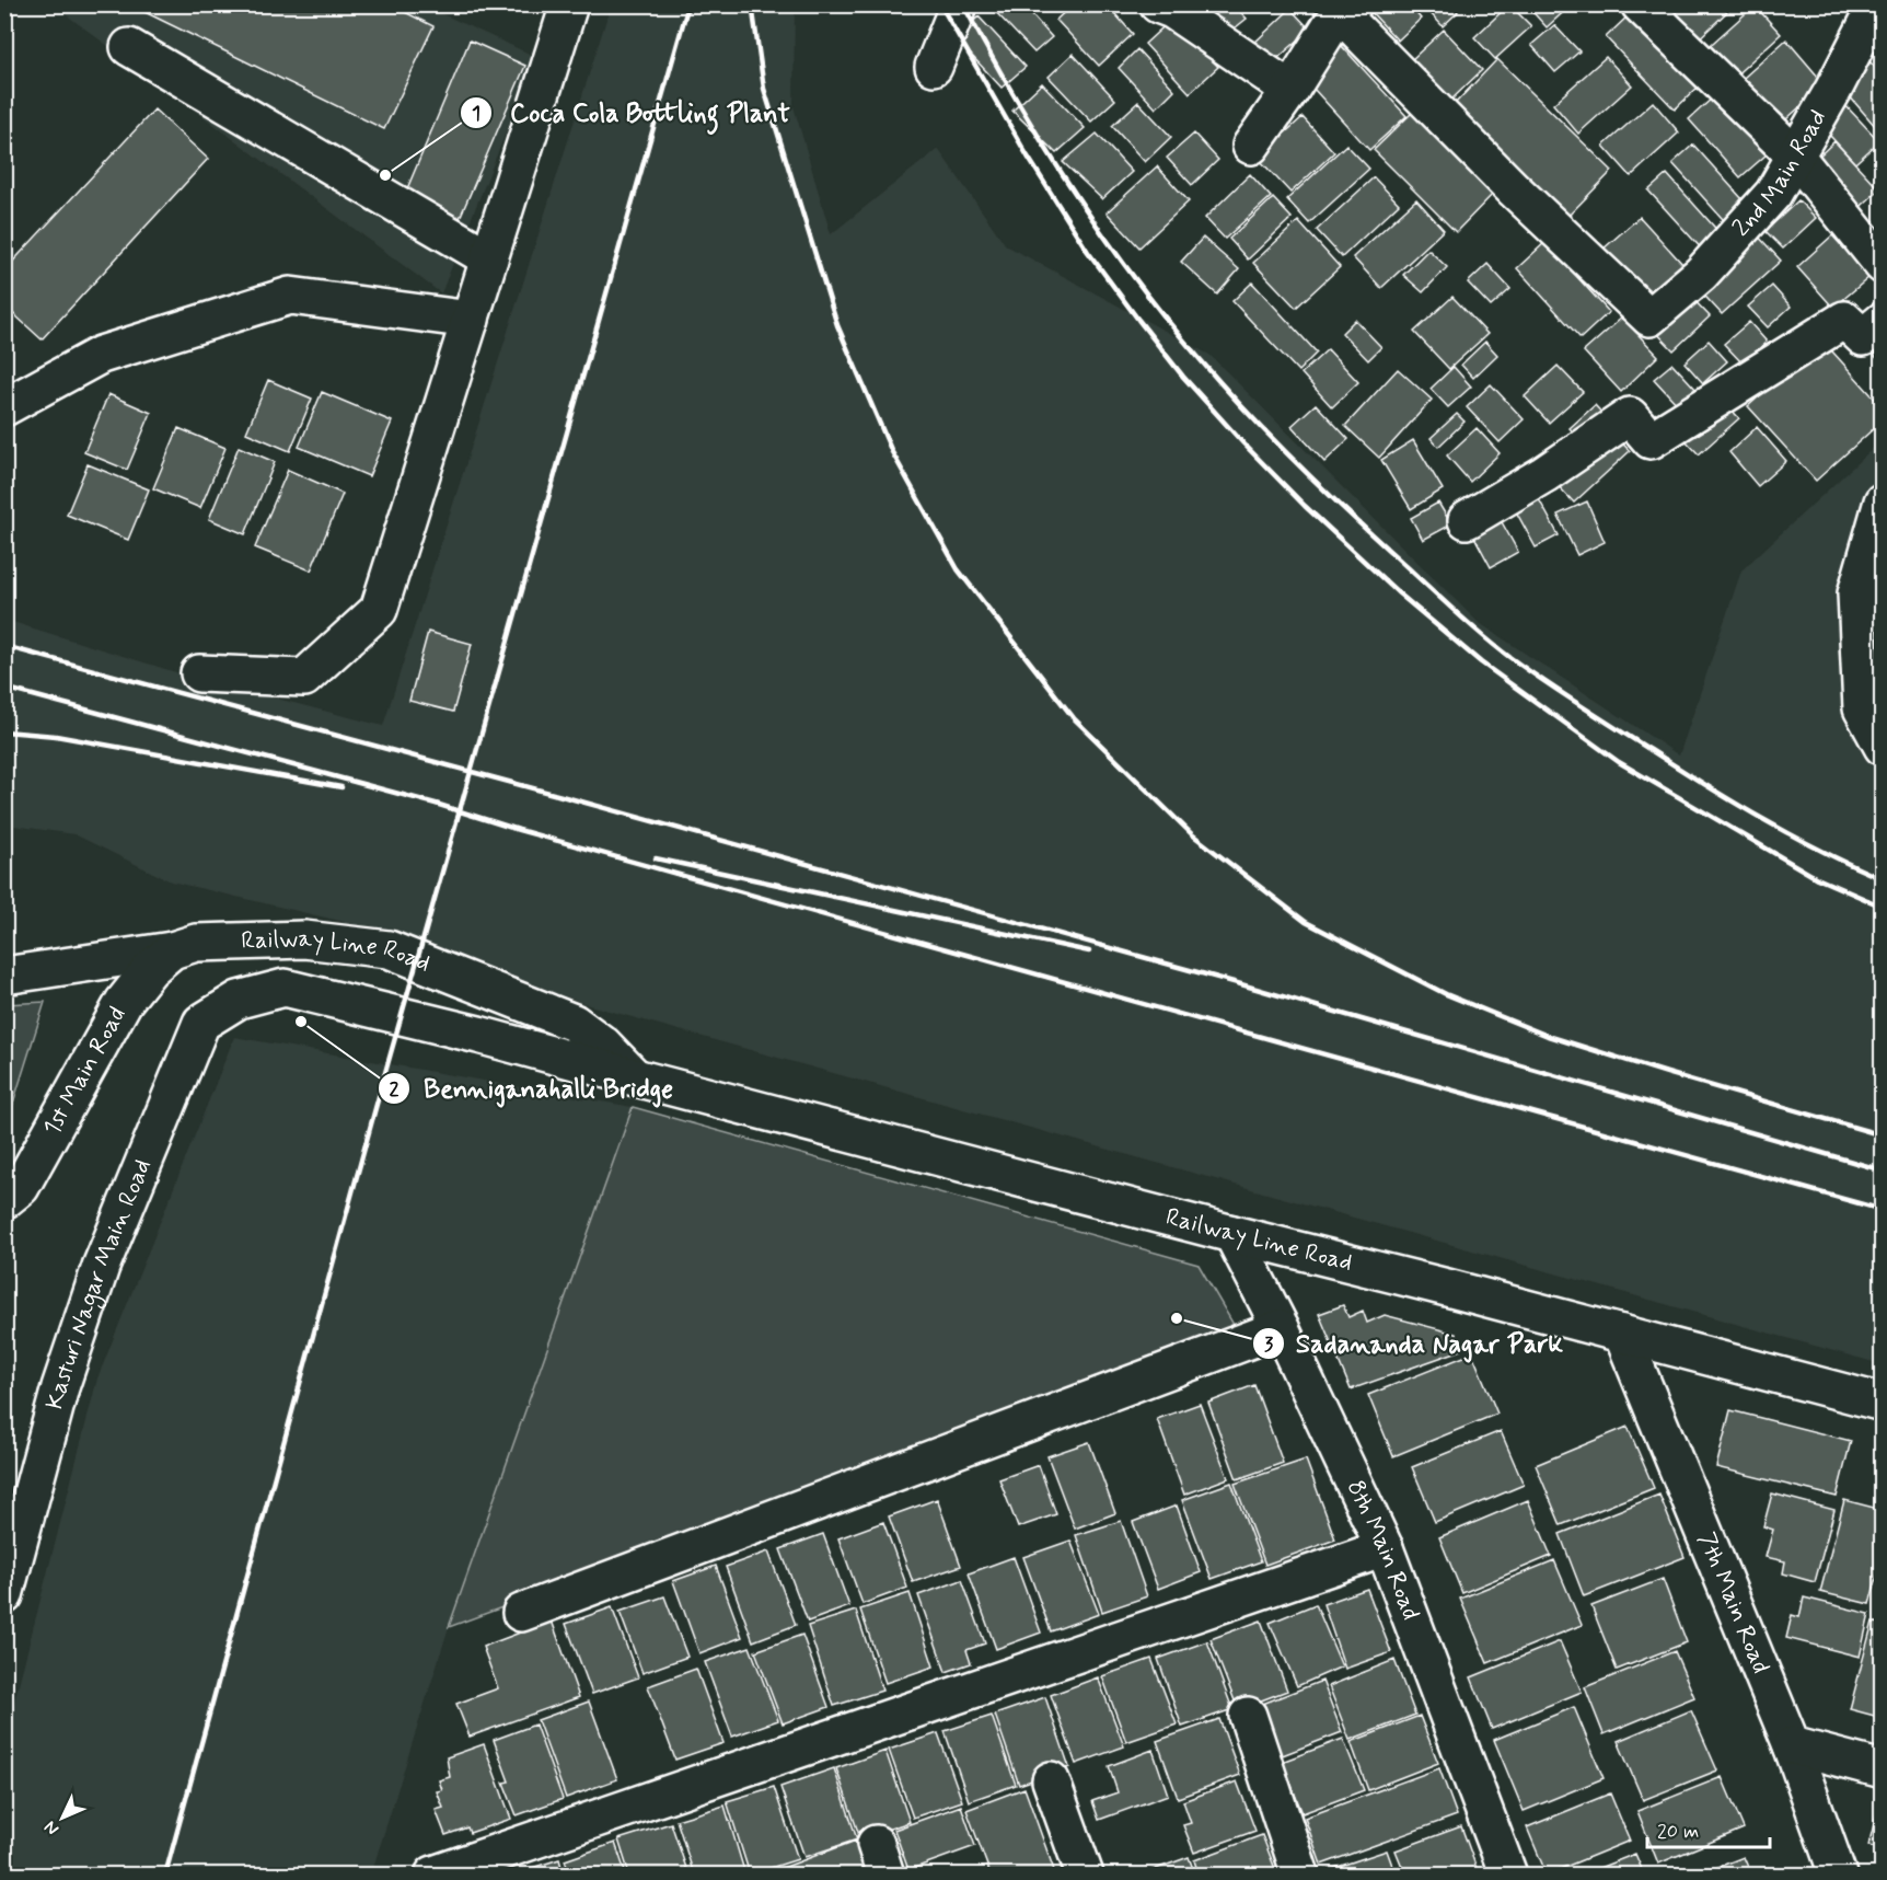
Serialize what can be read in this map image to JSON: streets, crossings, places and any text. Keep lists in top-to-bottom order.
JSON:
{
  "streets": {
    "street": [
      "2nd Main Road",
      "Railway Line Road",
      "1st Main Road",
      "Kasturi Nagar Main Road",
      "8th Main Road",
      "7th Main Road"
    ]
  },
  "crossings": [
    ["Railway Line Road", "1st Main Road"],
    ["Railway Line Road", "Kasturi Nagar Main Road"],
    ["Railway Line Road", "8th Main Road"],
    ["Railway Line Road", "7th Main Road"]
  ],
  "places": ["Coca Cola Bottling Plant", "Benniganahalli Bridge", "Sadananda Nagar Park"],
  "scale_bar": "20 m",
  "north": "bottom left"
}
